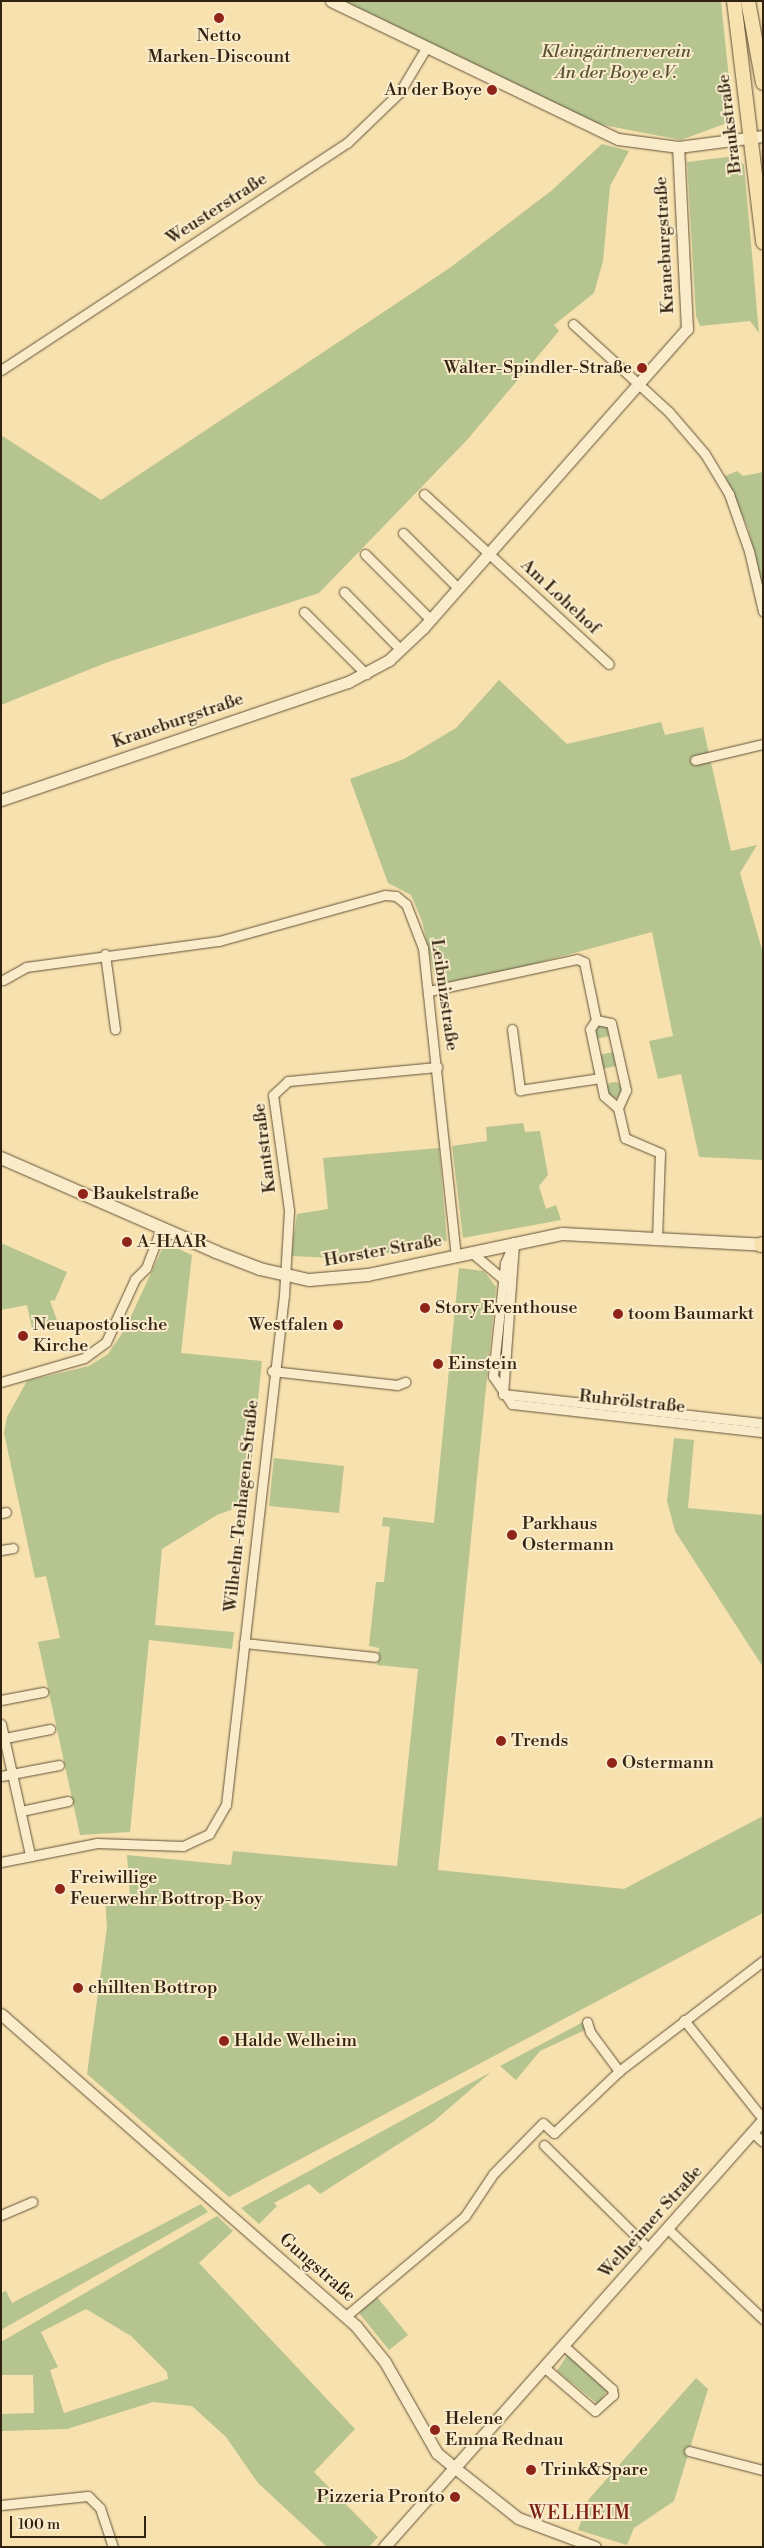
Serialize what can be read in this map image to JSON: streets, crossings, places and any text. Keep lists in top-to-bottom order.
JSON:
{
  "streets": {
    "main road": ["Braukstraße", "Horster Straße"],
    "street": [
      "Weusterstraße",
      "Kraneburgstraße",
      "Am Lohehof",
      "Leibnizstraße",
      "Kantstraße",
      "Ruhrölstraße",
      "Wilhelm-Tenhagen-Straße",
      "Welheimer Straße",
      "Gungstraße"
    ]
  },
  "crossings": [
    ["Kraneburgstraße", "Am Lohehof"],
    ["Leibnizstraße", "Kantstraße"],
    ["Leibnizstraße", "Horster Straße"],
    ["Kantstraße", "Horster Straße"],
    ["Kantstraße", "Wilhelm-Tenhagen-Straße"],
    ["Horster Straße", "Wilhelm-Tenhagen-Straße"],
    ["Welheimer Straße", "Gungstraße"]
  ],
  "districts": ["WELHEIM"],
  "parks": ["Kleingärtnerverein An der Boye e.V."],
  "places": [
    "Netto Marken-Discount",
    "An der Boye",
    "Walter-Spindler-Straße",
    "Baukelstraße",
    "A-HAAR",
    "Story Eventhouse",
    "toom Baumarkt",
    "Westfalen",
    "Neuapostolische Kirche",
    "Einstein",
    "Parkhaus Ostermann",
    "Trends",
    "Ostermann",
    "Freiwillige Feuerwehr Bottrop-Boy",
    "chillten Bottrop",
    "Halde Welheim",
    "Helene Emma Rednau",
    "Trink&Spare",
    "Pizzeria Pronto"
  ],
  "scale_bar": "100 m"
}
